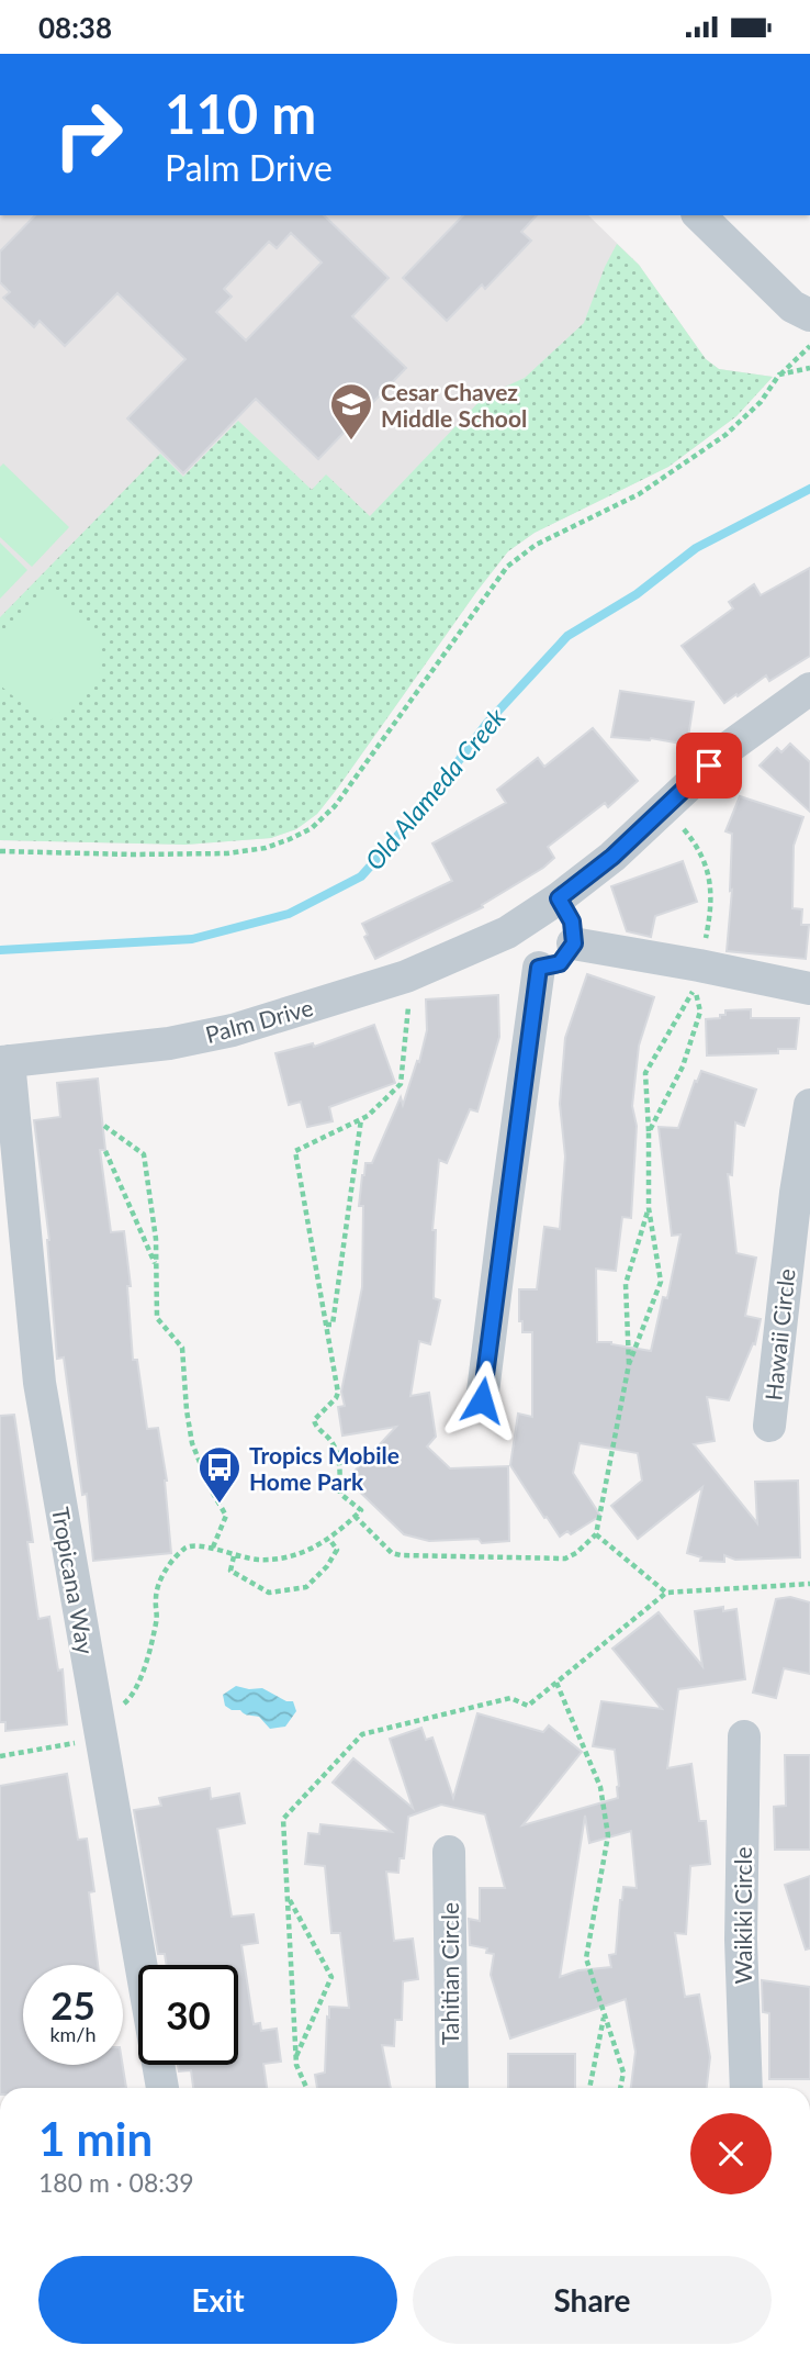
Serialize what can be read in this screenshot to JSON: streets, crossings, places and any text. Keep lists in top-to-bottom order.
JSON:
{
  "streets": {
    "street": [
      "Palm Drive",
      "Hawaii Circle",
      "Tropicana Way",
      "Waikiki Circle",
      "Tahitian Circle"
    ]
  },
  "crossings": [
    ["Palm Drive", "Tropicana Way"]
  ],
  "water": ["Old Alameda Creek"],
  "places": {
    "school or university": ["Cesar Chavez Middle School"],
    "bus stop": ["Tropics Mobile Home Park"]
  },
  "page": {
    "status": "08:38",
    "turn": ["110 m", "Palm Drive"],
    "speed": "25 km/h",
    "limit": "30",
    "heading": ["1 min", "180 m · 08:39"],
    "buttons": ["Exit", "Share"]
  }
}
